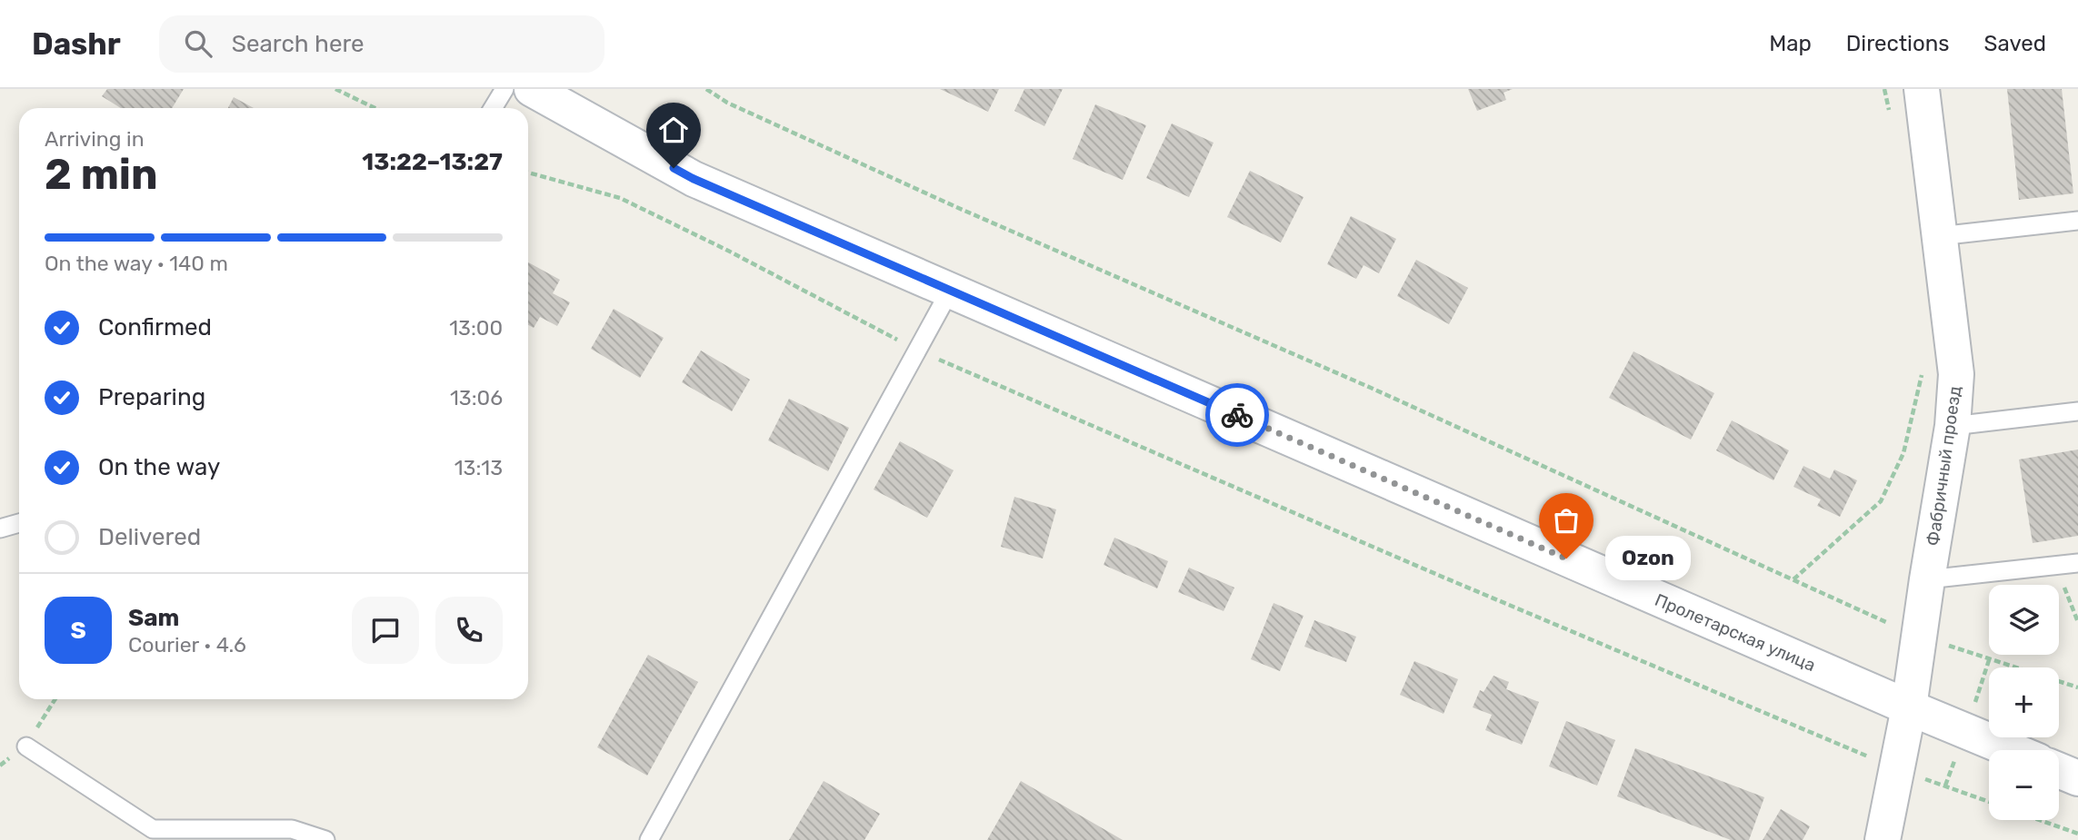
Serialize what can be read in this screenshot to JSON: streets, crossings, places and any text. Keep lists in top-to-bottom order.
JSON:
{
  "streets": {
    "main road": ["Фабричный проезд", "Пролетарская улица"]
  },
  "crossings": [
    ["Фабричный проезд", "Пролетарская улица"]
  ],
  "places": ["Ozon"],
  "page": {
    "header": "Dashr",
    "search": "Search here",
    "nav": ["Map", "Directions", "Saved"],
    "heading": ["2 min", "Arriving in", "13:22–13:27"],
    "panel": ["Sam", "Courier · 4.6"],
    "bar": "On the way · 140 m",
    "list": [
      ["Confirmed", "13:00"],
      ["Preparing", "13:06"],
      ["On the way", "13:13"],
      "Delivered"
    ],
    "bubble": "Ozon",
    "map_buttons": ["+", "−"],
    "round": "S"
  }
}
